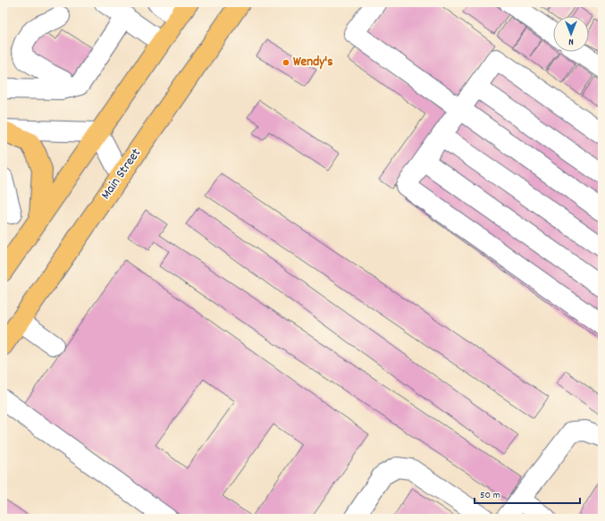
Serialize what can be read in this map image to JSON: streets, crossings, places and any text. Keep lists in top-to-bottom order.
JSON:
{
  "streets": {
    "main road": ["Main Street"]
  },
  "places": ["Wendy's"],
  "scale_bar": "50 m",
  "north": "bottom"
}
